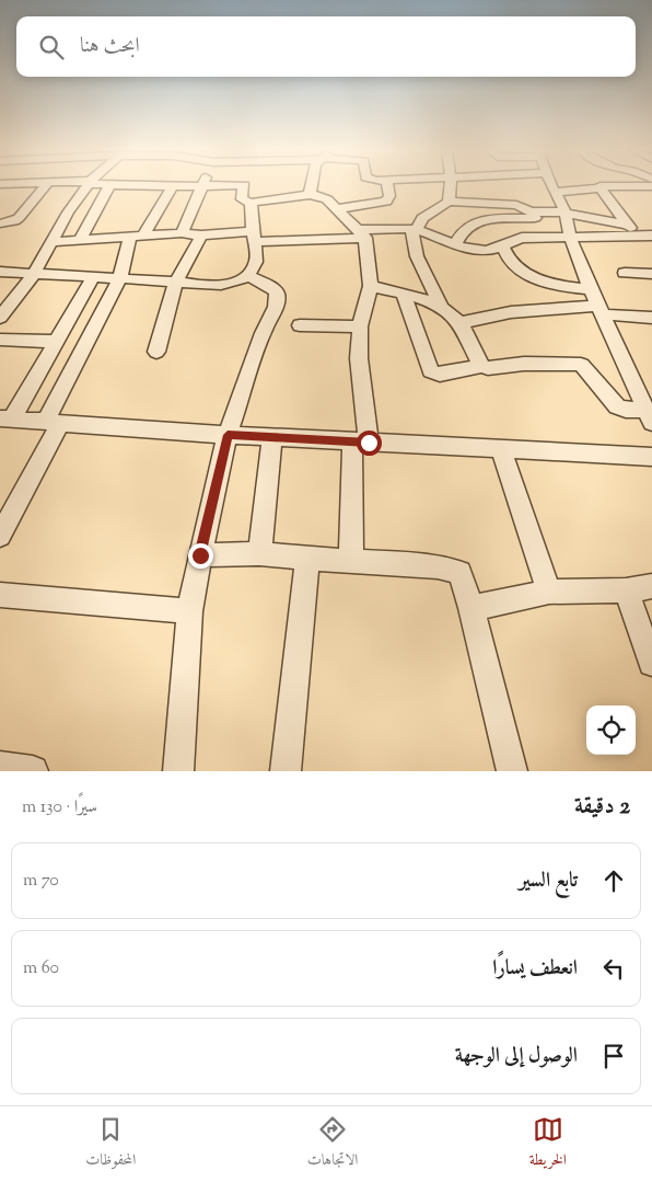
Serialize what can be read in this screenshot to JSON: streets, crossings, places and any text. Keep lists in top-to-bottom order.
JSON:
{
  "page": {
    "search": "ابحث هنا",
    "heading": ["2 دقيقة", "سيرًا · 130 m"],
    "list": [
      ["تابع السير", "70 m"],
      ["انعطف يسارًا", "60 m"],
      "الوصول إلى الوجهة"
    ],
    "nav": ["الخريطة", "الاتجاهات", "المحفوظات"]
  }
}
